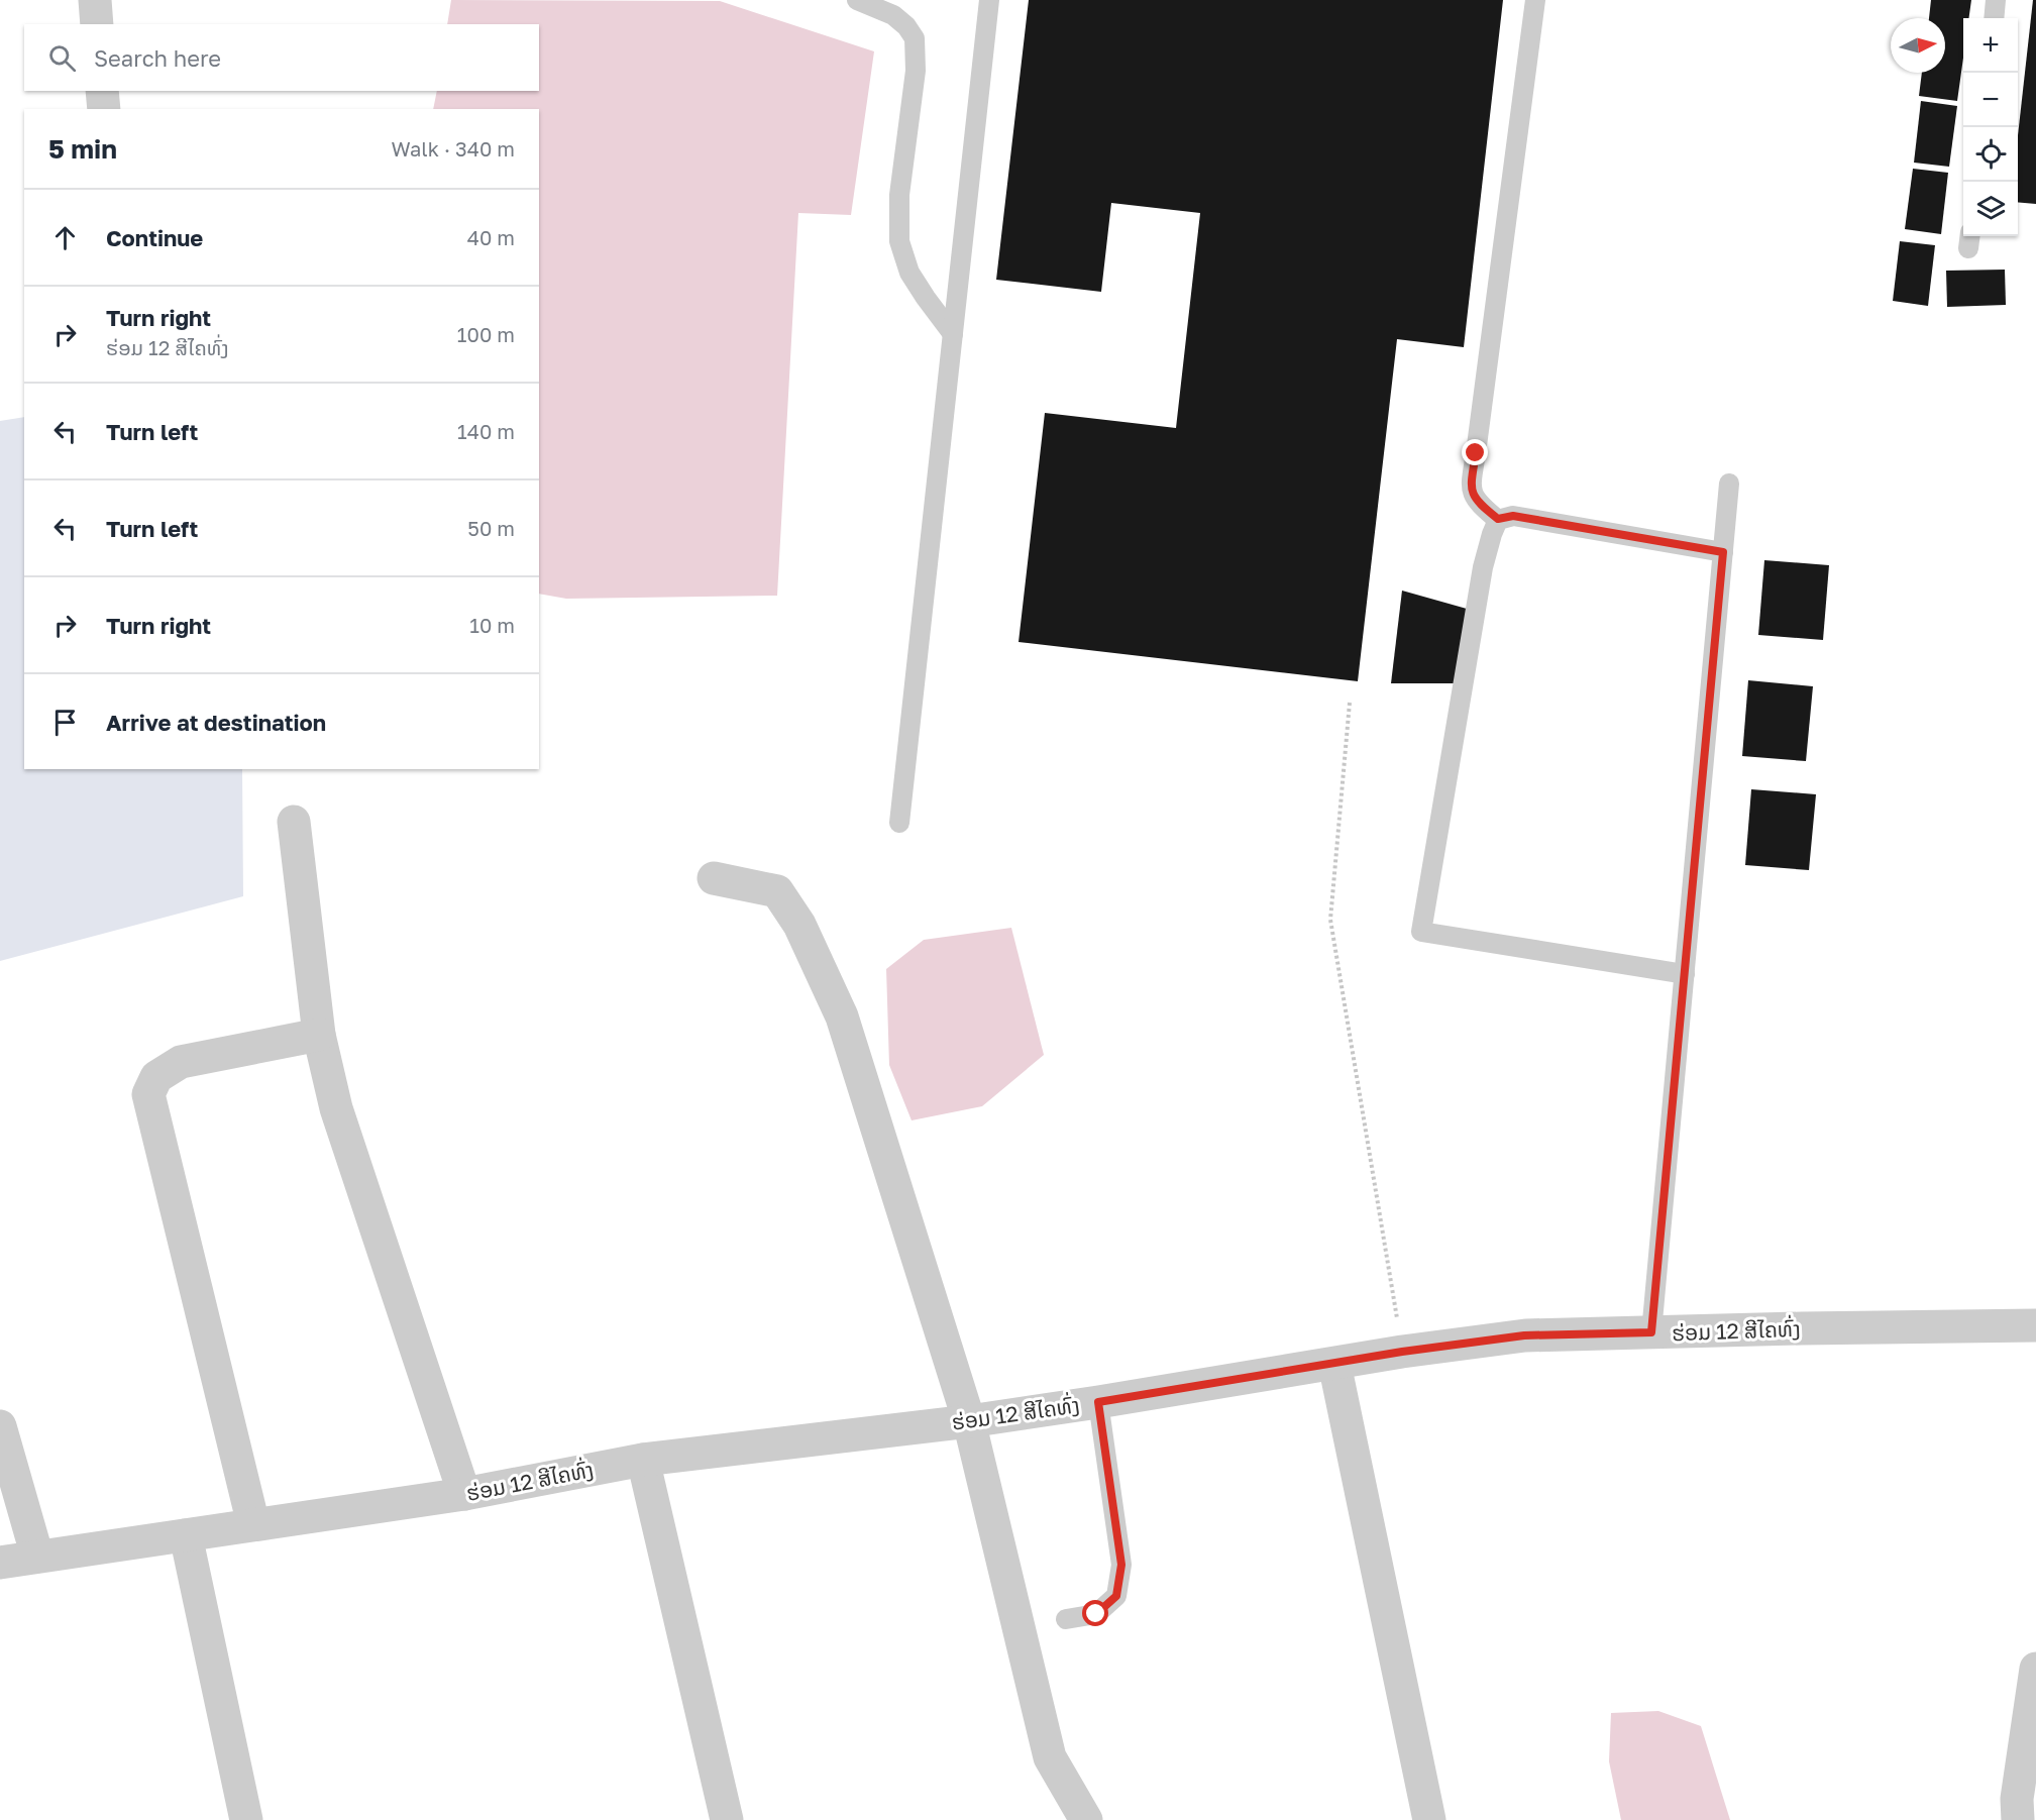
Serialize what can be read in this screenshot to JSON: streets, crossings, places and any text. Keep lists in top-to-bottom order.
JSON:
{
  "streets": {
    "street": ["ຮ່ອມ 12 ສີໄຄທົ່ງ"]
  },
  "north": "right",
  "page": {
    "map_buttons": ["+", "−"],
    "search": "Search here",
    "heading": ["5 min", "Walk · 340 m"],
    "list": [
      ["Continue", "40 m"],
      ["Turn right", "ຮ່ອມ 12 ສີໄຄທົ່ງ", "100 m"],
      ["Turn left", "140 m"],
      ["Turn left", "50 m"],
      ["Turn right", "10 m"],
      "Arrive at destination"
    ]
  }
}
